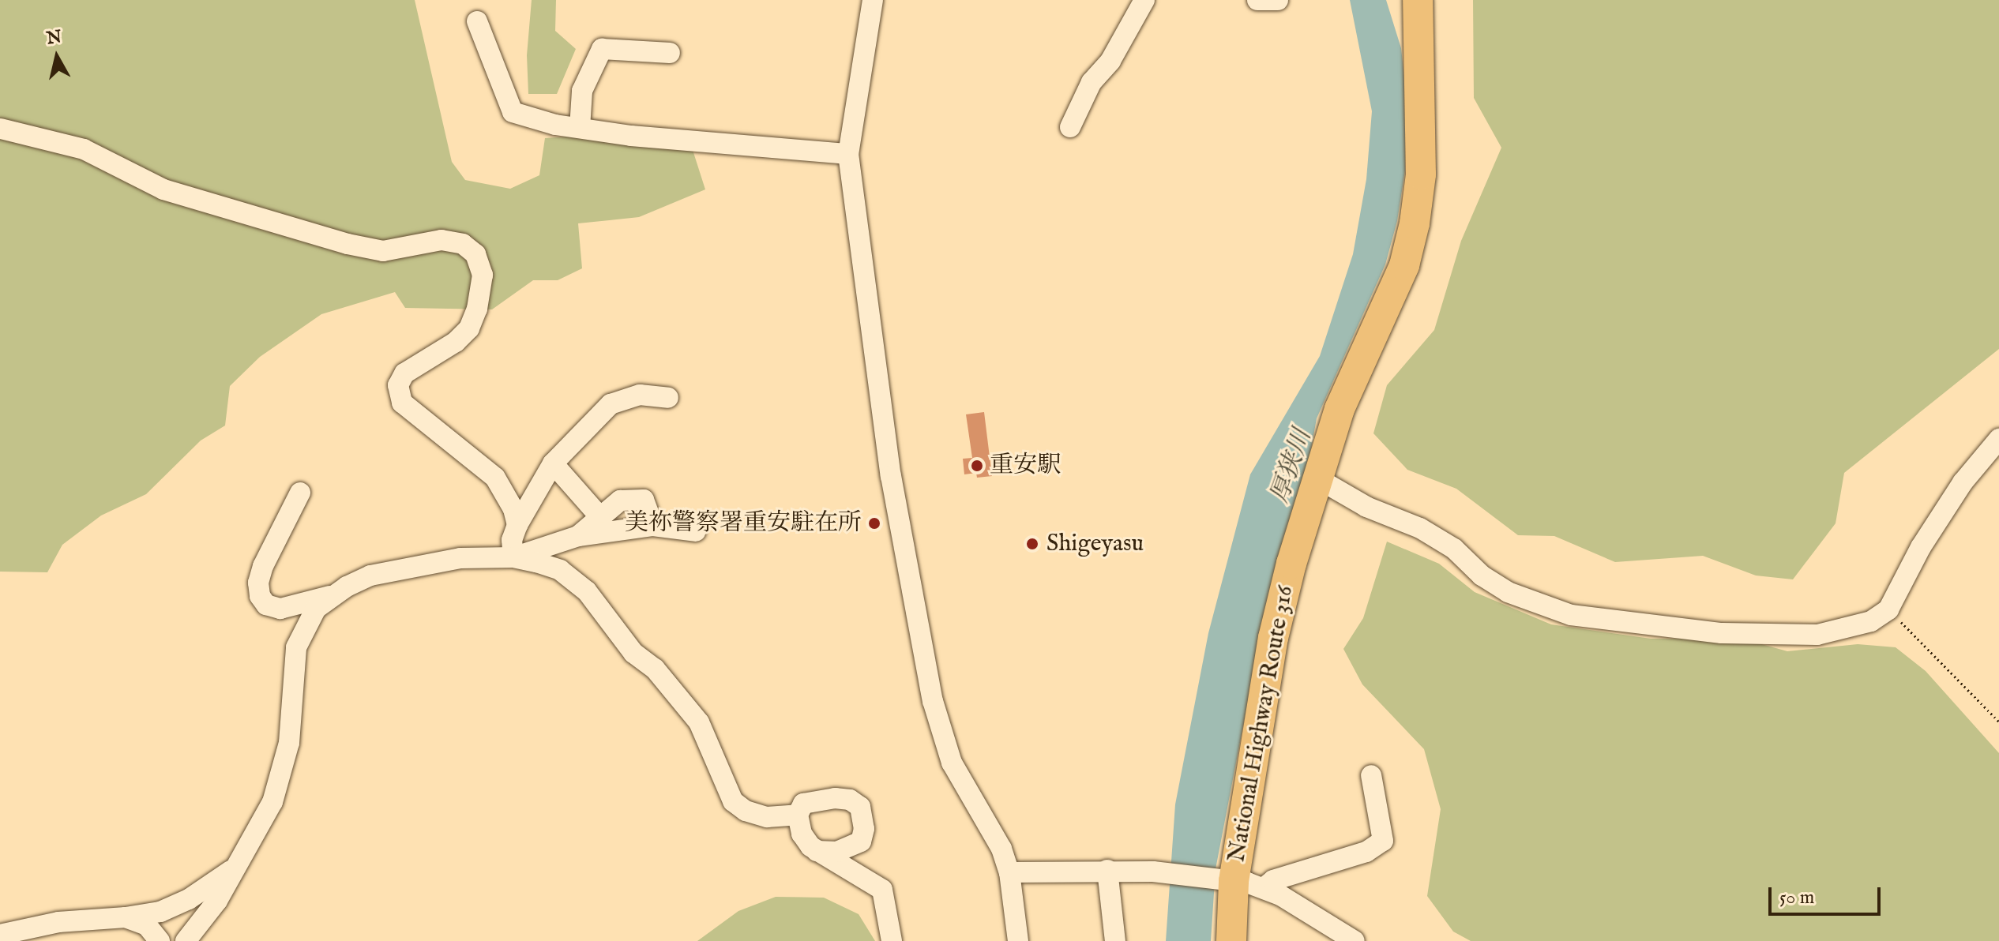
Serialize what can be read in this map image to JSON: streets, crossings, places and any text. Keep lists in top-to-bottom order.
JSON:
{
  "streets": {
    "highway": ["National Highway Route 316"]
  },
  "water": ["厚狭川"],
  "places": ["重安駅", "美祢警察署重安駐在所", "Shigeyasu"],
  "scale_bar": "50 m",
  "north": "top"
}
